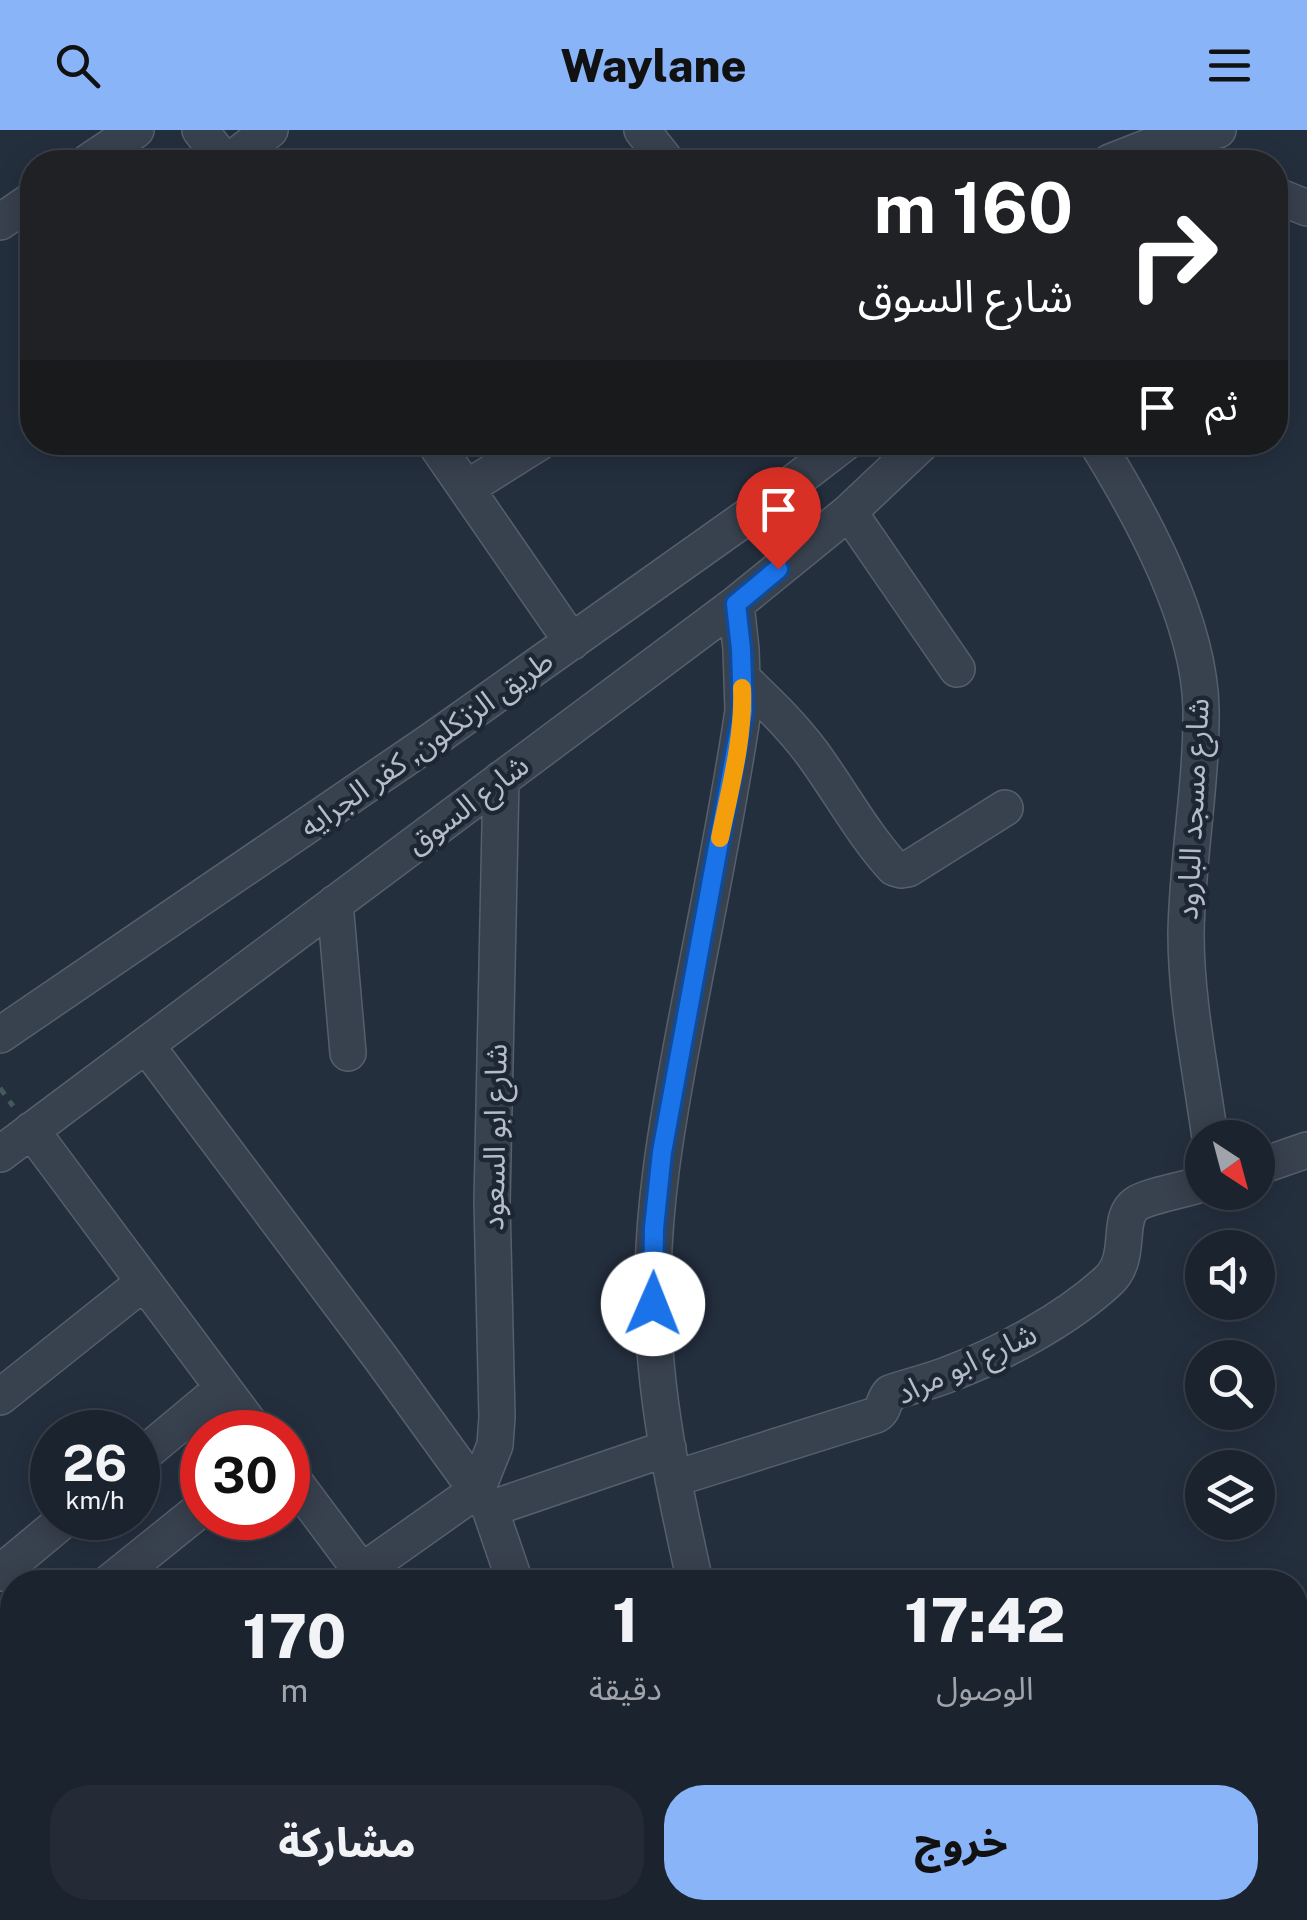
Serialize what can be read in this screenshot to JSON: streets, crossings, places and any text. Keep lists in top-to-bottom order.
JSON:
{
  "streets": {
    "street": [
      "طريق الزنكلون, كفر الجرايه",
      "شارع السوق",
      "شارع مسجد البارود",
      "شارع ابو السعود",
      "شارع ابو مراد"
    ]
  },
  "crossings": [
    ["شارع السوق", "شارع ابو السعود"]
  ],
  "north": "bottom right",
  "page": {
    "header": "Waylane",
    "turn": ["160 m", "شارع السوق"],
    "then": "ثم",
    "speed": "26 km/h",
    "limit": "30",
    "eta": [
      "17:42",
      "الوصول",
      "1",
      "دقيقة",
      "170",
      "m"
    ],
    "buttons": ["خروج", "مشاركة"]
  }
}
